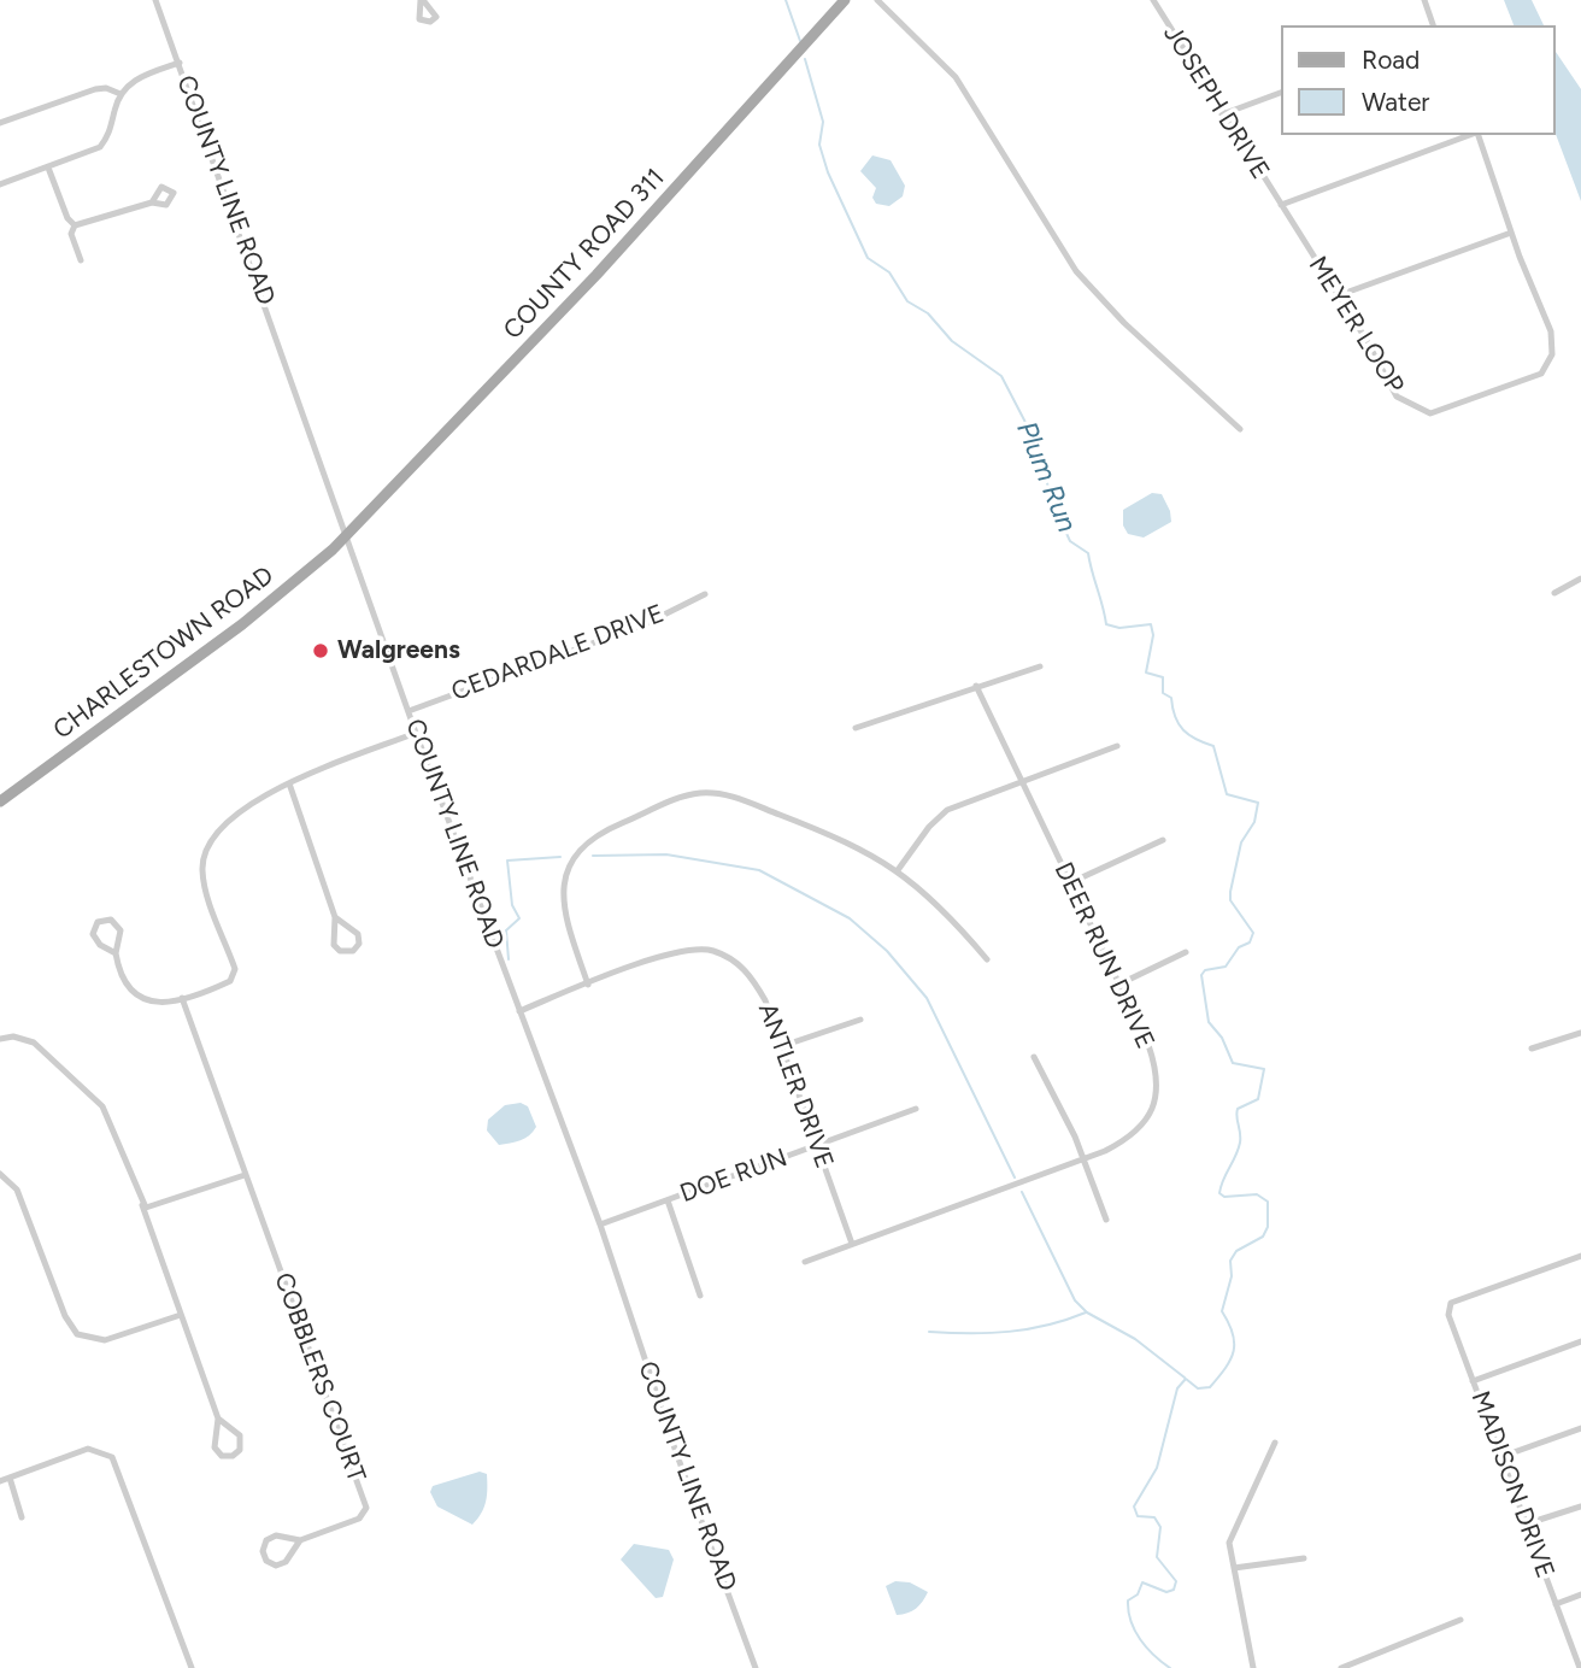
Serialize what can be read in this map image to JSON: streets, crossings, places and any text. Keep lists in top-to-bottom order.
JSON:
{
  "streets": {
    "main road": ["COUNTY ROAD 311", "CHARLESTOWN ROAD"],
    "street": [
      "JOSEPH DRIVE",
      "COUNTY LINE ROAD",
      "MEYER LOOP",
      "CEDARDALE DRIVE",
      "DEER RUN DRIVE",
      "ANTLER DRIVE",
      "DOE RUN",
      "COBBLERS COURT",
      "MADISON DRIVE"
    ]
  },
  "crossings": [
    ["JOSEPH DRIVE", "MEYER LOOP"],
    ["COUNTY LINE ROAD", "COUNTY ROAD 311"],
    ["COUNTY LINE ROAD", "CHARLESTOWN ROAD"],
    ["COUNTY LINE ROAD", "CEDARDALE DRIVE"],
    ["COUNTY LINE ROAD", "ANTLER DRIVE"],
    ["COUNTY LINE ROAD", "DOE RUN"],
    ["COUNTY ROAD 311", "CHARLESTOWN ROAD"],
    ["DEER RUN DRIVE", "ANTLER DRIVE"],
    ["ANTLER DRIVE", "DOE RUN"]
  ],
  "water": ["Plum Run"],
  "places": ["Walgreens"],
  "legend": ["Road", "Water"]
}
